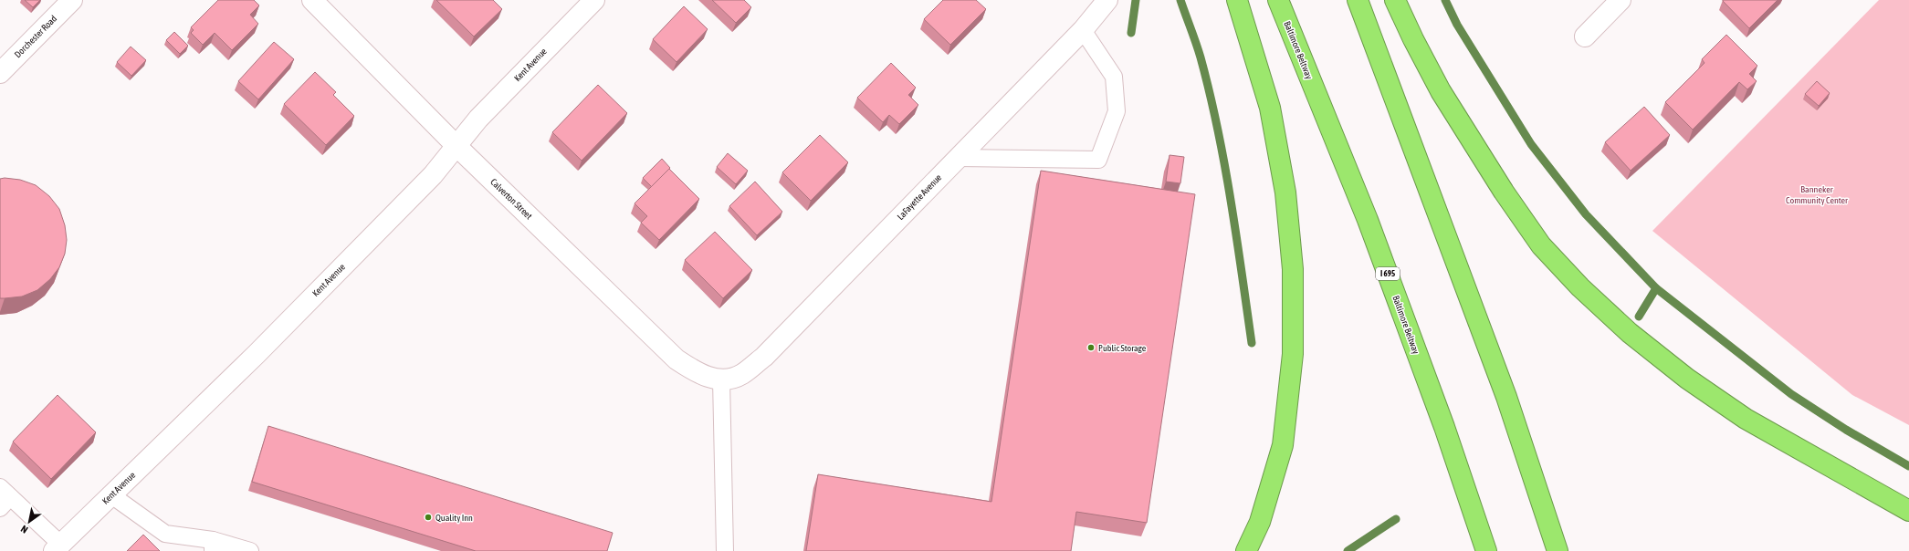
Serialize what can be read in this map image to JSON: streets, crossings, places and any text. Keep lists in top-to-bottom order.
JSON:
{
  "streets": {
    "highway": ["Baltimore Beltway", "I 695"],
    "street": [
      "Dorchester Road",
      "Kent Avenue",
      "LaFayette Avenue",
      "Calverton Street"
    ]
  },
  "crossings": [
    ["Kent Avenue", "Calverton Street"],
    ["LaFayette Avenue", "Calverton Street"]
  ],
  "parks": ["Banneker Community Center"],
  "places": ["Public Storage", "Quality Inn"],
  "north": "bottom left"
}
